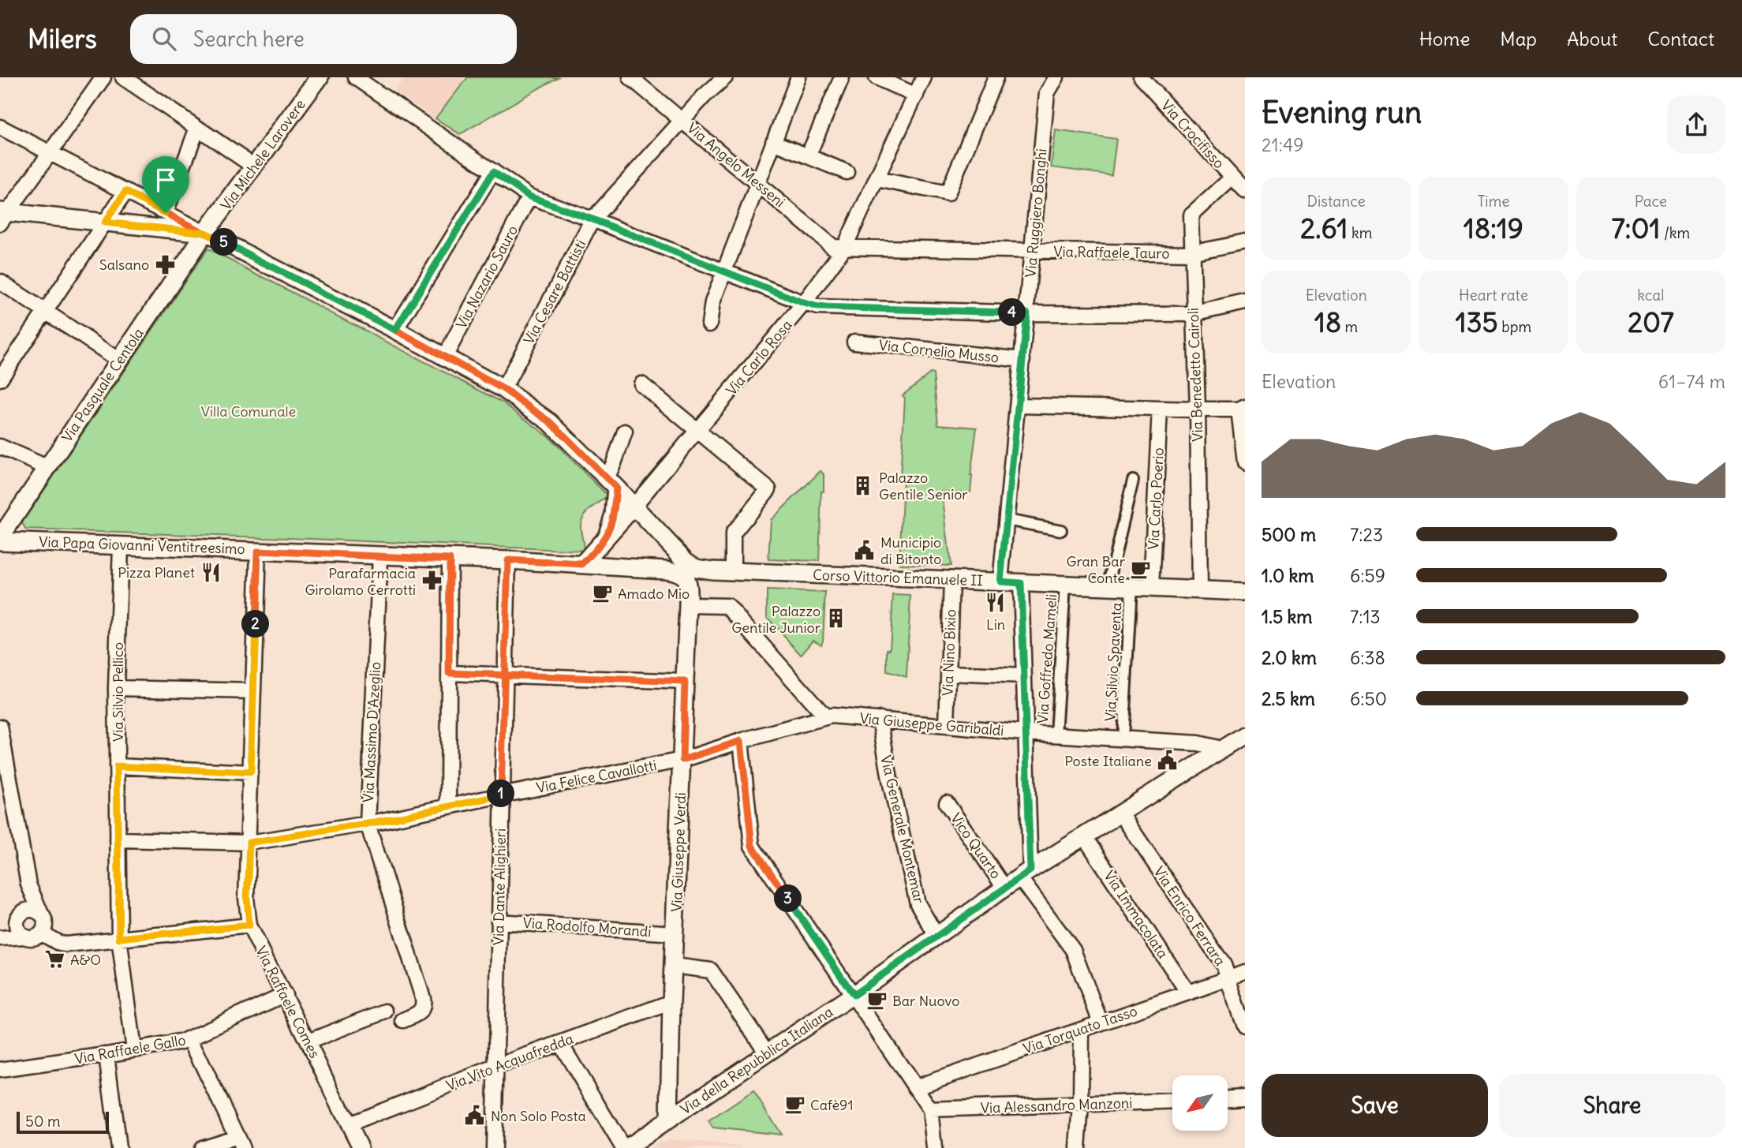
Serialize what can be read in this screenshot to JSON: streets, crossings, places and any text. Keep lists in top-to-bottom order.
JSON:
{
  "streets": {
    "street": [
      "Via Crocifisso",
      "Via Michele Larovere",
      "Via Angelo Messeni",
      "Via Ruggiero Bonghi",
      "Via Raffaele Tauro",
      "Via Nazario Sauro",
      "Via Cesare Battisti",
      "Via Cornelio Musso",
      "Via Carlo Rosa",
      "Via Benedetto Cairoli",
      "Via Pasquale Centola",
      "Via Carlo Poerio",
      "Via Papa Giovanni Ventitreesimo",
      "Corso Vittorio Emanuele II",
      "Via Nino Bixio",
      "Via Goffredo Mameli",
      "Via Silvio Spaventa",
      "Via Silvio Pellico",
      "Via Giuseppe Garibaldi",
      "Via Massimo D'Azeglio",
      "Via Felice Cavallotti",
      "Via Generale Montemar",
      "Vico Quarto",
      "Via Giuseppe Verdi",
      "Via Dante Alighieri",
      "Via Immacolata",
      "Via Enrico Ferrara",
      "Via Rodolfo Morandi",
      "Via Raffaele Comes",
      "Via Torquato Tasso",
      "Via Raffaele Gallo",
      "Via della Repubblica Italiana",
      "Via Vito Acquafredda",
      "Via Alessandro Manzoni"
    ]
  },
  "crossings": [
    ["Via Crocifisso", "Via Benedetto Cairoli"],
    ["Via Michele Larovere", "Via Pasquale Centola"],
    ["Via Angelo Messeni", "Via Raffaele Tauro"],
    ["Via Angelo Messeni", "Via Cesare Battisti"],
    ["Via Angelo Messeni", "Via Carlo Rosa"],
    ["Via Ruggiero Bonghi", "Via Raffaele Tauro"],
    ["Via Ruggiero Bonghi", "Via Cornelio Musso"],
    ["Via Ruggiero Bonghi", "Corso Vittorio Emanuele II"],
    ["Via Raffaele Tauro", "Via Carlo Rosa"],
    ["Via Raffaele Tauro", "Via Benedetto Cairoli"],
    ["Via Carlo Rosa", "Corso Vittorio Emanuele II"],
    ["Via Benedetto Cairoli", "Corso Vittorio Emanuele II"],
    ["Via Pasquale Centola", "Via Papa Giovanni Ventitreesimo"],
    ["Via Carlo Poerio", "Corso Vittorio Emanuele II"],
    ["Via Papa Giovanni Ventitreesimo", "Via Silvio Pellico"],
    ["Via Papa Giovanni Ventitreesimo", "Via Massimo D'Azeglio"],
    ["Via Papa Giovanni Ventitreesimo", "Via Giuseppe Verdi"],
    ["Via Papa Giovanni Ventitreesimo", "Via Dante Alighieri"],
    ["Via Papa Giovanni Ventitreesimo", "Via Raffaele Comes"],
    ["Corso Vittorio Emanuele II", "Via Nino Bixio"],
    ["Corso Vittorio Emanuele II", "Via Goffredo Mameli"],
    ["Corso Vittorio Emanuele II", "Via Silvio Spaventa"],
    ["Via Nino Bixio", "Via Giuseppe Garibaldi"],
    ["Via Goffredo Mameli", "Via Giuseppe Garibaldi"],
    ["Via Silvio Spaventa", "Via Giuseppe Garibaldi"],
    ["Via Silvio Pellico", "Via Felice Cavallotti"],
    ["Via Silvio Pellico", "Via Raffaele Gallo"],
    ["Via Giuseppe Garibaldi", "Via Felice Cavallotti"],
    ["Via Giuseppe Garibaldi", "Via Generale Montemar"],
    ["Via Giuseppe Garibaldi", "Via Giuseppe Verdi"],
    ["Via Giuseppe Garibaldi", "Via della Repubblica Italiana"],
    ["Via Massimo D'Azeglio", "Via Felice Cavallotti"],
    ["Via Felice Cavallotti", "Via Giuseppe Verdi"],
    ["Via Felice Cavallotti", "Via Dante Alighieri"],
    ["Via Felice Cavallotti", "Via Raffaele Comes"],
    ["Via Generale Montemar", "Via della Repubblica Italiana"],
    ["Vico Quarto", "Via della Repubblica Italiana"],
    ["Via Giuseppe Verdi", "Via Rodolfo Morandi"],
    ["Via Giuseppe Verdi", "Via della Repubblica Italiana"],
    ["Via Giuseppe Verdi", "Via Vito Acquafredda"],
    ["Via Dante Alighieri", "Via Rodolfo Morandi"],
    ["Via Dante Alighieri", "Via Vito Acquafredda"],
    ["Via Immacolata", "Via Torquato Tasso"],
    ["Via Immacolata", "Via della Repubblica Italiana"],
    ["Via Enrico Ferrara", "Via Torquato Tasso"],
    ["Via Enrico Ferrara", "Via della Repubblica Italiana"],
    ["Via Raffaele Comes", "Via Raffaele Gallo"],
    ["Via Raffaele Comes", "Via Vito Acquafredda"]
  ],
  "parks": ["Villa Comunale"],
  "places": {
    "pharmacy": ["Salsano", "Parafarmacia Girolamo Cerrotti"],
    "building": ["Palazzo Gentile Senior", "Palazzo Gentile Junior"],
    "public building": ["Municipio di Bitonto", "Poste Italiane", "Non Solo Posta"],
    "cafe": [
      "Gran Bar Conte",
      "Amado Mio",
      "Bar Nuovo",
      "Cafè91"
    ],
    "restaurant": ["Pizza Planet", "Lin"],
    "supermarket": ["A&O"]
  },
  "scale_bar": "50 m",
  "north": "bottom left",
  "page": {
    "header": "Milers",
    "search": "Search here",
    "nav": [
      "Home",
      "Map",
      "About",
      "Contact"
    ],
    "heading": ["Evening run", "21:49"],
    "stats": [
      ["Distance", "2.61 km"],
      ["Time", "18:19"],
      ["Pace", "7:01 /km"],
      ["Elevation", "18 m"],
      ["Heart rate", "135 bpm"],
      ["kcal", "207"]
    ],
    "pins": [
      "5",
      "4",
      "2",
      "1",
      "3"
    ],
    "chart": ["Elevation", "61–74 m"],
    "list": [
      {
        "name": "500 m",
        "note": "7:23"
      },
      {
        "name": "1.0 km",
        "note": "6:59"
      },
      {
        "name": "1.5 km",
        "note": "7:13"
      },
      {
        "name": "2.0 km",
        "note": "6:38"
      },
      {
        "name": "2.5 km",
        "note": "6:50"
      }
    ],
    "buttons": ["Save", "Share"],
    "scale": "50 m"
  }
}
